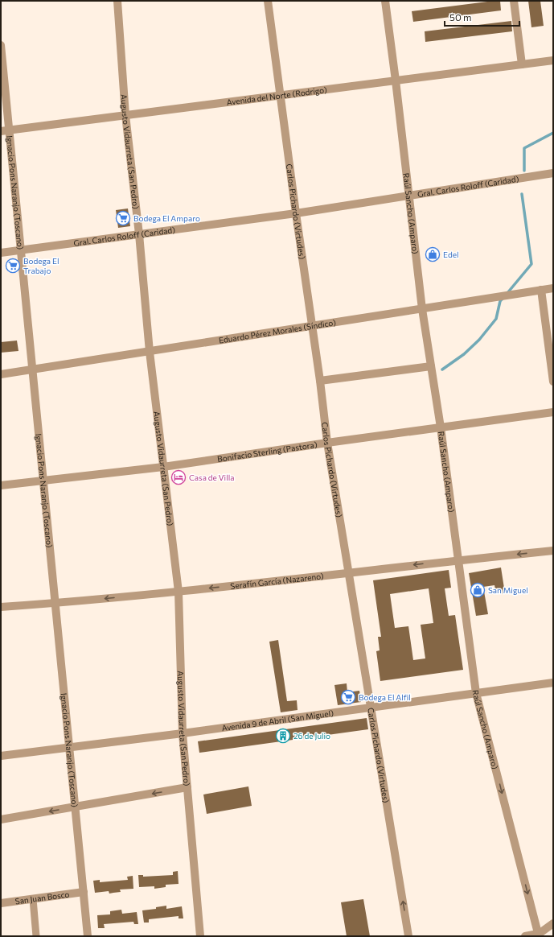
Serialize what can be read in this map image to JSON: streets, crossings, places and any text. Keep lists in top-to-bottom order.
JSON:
{
  "streets": {
    "street": [
      "Avenida del Norte (Rodrigo)",
      "Augusto Vidaurreta (San Pedro)",
      "Gral. Carlos Roloff (Caridad)",
      "Ignacio Pons Naranjo (Toscano)",
      "Carlos Pichardo (Virtudes)",
      "Raúl Sancho (Amparo)",
      "Eduardo Pérez Morales (Síndico)",
      "Bonifacio Sterling (Pastora)",
      "Serafín García (Nazareno)",
      "Avenida 9 de Abril (San Miguel)",
      "San Juan Bosco"
    ]
  },
  "crossings": [
    ["Avenida del Norte (Rodrigo)", "Augusto Vidaurreta (San Pedro)"],
    ["Avenida del Norte (Rodrigo)", "Ignacio Pons Naranjo (Toscano)"],
    ["Avenida del Norte (Rodrigo)", "Carlos Pichardo (Virtudes)"],
    ["Avenida del Norte (Rodrigo)", "Raúl Sancho (Amparo)"],
    ["Augusto Vidaurreta (San Pedro)", "Gral. Carlos Roloff (Caridad)"],
    ["Augusto Vidaurreta (San Pedro)", "Eduardo Pérez Morales (Síndico)"],
    ["Augusto Vidaurreta (San Pedro)", "Bonifacio Sterling (Pastora)"],
    ["Augusto Vidaurreta (San Pedro)", "Serafín García (Nazareno)"],
    ["Augusto Vidaurreta (San Pedro)", "Avenida 9 de Abril (San Miguel)"],
    ["Gral. Carlos Roloff (Caridad)", "Ignacio Pons Naranjo (Toscano)"],
    ["Gral. Carlos Roloff (Caridad)", "Carlos Pichardo (Virtudes)"],
    ["Gral. Carlos Roloff (Caridad)", "Raúl Sancho (Amparo)"],
    ["Ignacio Pons Naranjo (Toscano)", "Eduardo Pérez Morales (Síndico)"],
    ["Ignacio Pons Naranjo (Toscano)", "Bonifacio Sterling (Pastora)"],
    ["Ignacio Pons Naranjo (Toscano)", "Serafín García (Nazareno)"],
    ["Ignacio Pons Naranjo (Toscano)", "Avenida 9 de Abril (San Miguel)"],
    ["Ignacio Pons Naranjo (Toscano)", "San Juan Bosco"],
    ["Carlos Pichardo (Virtudes)", "Eduardo Pérez Morales (Síndico)"],
    ["Carlos Pichardo (Virtudes)", "Bonifacio Sterling (Pastora)"],
    ["Carlos Pichardo (Virtudes)", "Serafín García (Nazareno)"],
    ["Carlos Pichardo (Virtudes)", "Avenida 9 de Abril (San Miguel)"],
    ["Raúl Sancho (Amparo)", "Eduardo Pérez Morales (Síndico)"],
    ["Raúl Sancho (Amparo)", "Bonifacio Sterling (Pastora)"],
    ["Raúl Sancho (Amparo)", "Serafín García (Nazareno)"],
    ["Raúl Sancho (Amparo)", "Avenida 9 de Abril (San Miguel)"]
  ],
  "one_way": ["Serafín García (Nazareno)"],
  "places": {
    "supermarket": ["Bodega El Amparo", "Bodega El Trabajo", "Bodega El Alfil"],
    "shop": ["Edel", "San Miguel"],
    "hotel": ["Casa de Villa"],
    "building": ["26 de Julio"]
  },
  "scale_bar": "50 m"
}
